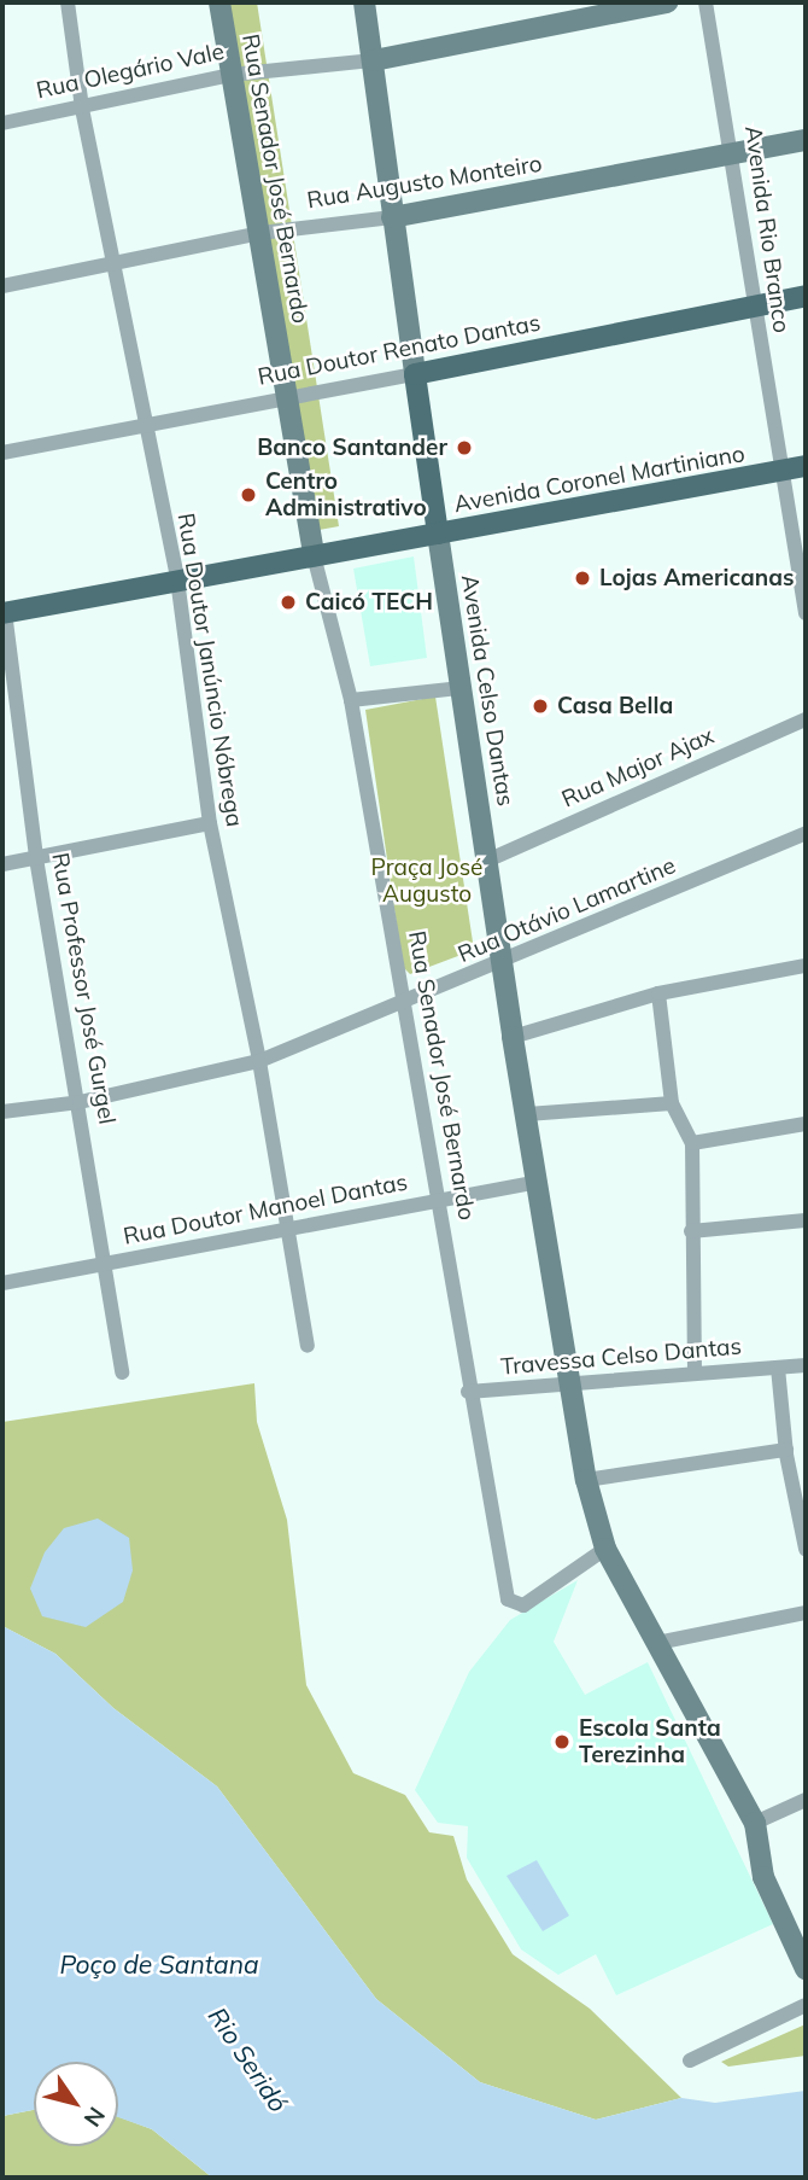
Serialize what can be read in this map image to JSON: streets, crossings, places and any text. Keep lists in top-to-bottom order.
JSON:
{
  "streets": {
    "main road": [
      "Rua Olegário Vale",
      "Rua Senador José Bernardo",
      "Rua Augusto Monteiro",
      "Rua Doutor Renato Dantas",
      "Avenida Coronel Martiniano",
      "Avenida Celso Dantas"
    ],
    "street": [
      "Avenida Rio Branco",
      "Rua Doutor Janúncio Nóbrega",
      "Rua Major Ajax",
      "Rua Otávio Lamartine",
      "Rua Professor José Gurgel",
      "Rua Doutor Manoel Dantas",
      "Travessa Celso Dantas"
    ]
  },
  "crossings": [
    ["Rua Olegário Vale", "Rua Senador José Bernardo"],
    ["Rua Olegário Vale", "Rua Doutor Janúncio Nóbrega"],
    ["Rua Olegário Vale", "Avenida Celso Dantas"],
    ["Rua Senador José Bernardo", "Rua Augusto Monteiro"],
    ["Rua Senador José Bernardo", "Rua Doutor Renato Dantas"],
    ["Rua Senador José Bernardo", "Avenida Coronel Martiniano"],
    ["Rua Senador José Bernardo", "Avenida Celso Dantas"],
    ["Rua Senador José Bernardo", "Rua Otávio Lamartine"],
    ["Rua Senador José Bernardo", "Rua Doutor Manoel Dantas"],
    ["Rua Senador José Bernardo", "Travessa Celso Dantas"],
    ["Rua Augusto Monteiro", "Avenida Rio Branco"],
    ["Rua Augusto Monteiro", "Rua Doutor Janúncio Nóbrega"],
    ["Rua Augusto Monteiro", "Avenida Celso Dantas"],
    ["Avenida Rio Branco", "Rua Doutor Renato Dantas"],
    ["Avenida Rio Branco", "Avenida Coronel Martiniano"],
    ["Rua Doutor Renato Dantas", "Rua Doutor Janúncio Nóbrega"],
    ["Rua Doutor Renato Dantas", "Avenida Celso Dantas"],
    ["Avenida Coronel Martiniano", "Rua Doutor Janúncio Nóbrega"],
    ["Avenida Coronel Martiniano", "Avenida Celso Dantas"],
    ["Avenida Coronel Martiniano", "Rua Professor José Gurgel"],
    ["Rua Doutor Janúncio Nóbrega", "Rua Otávio Lamartine"],
    ["Rua Doutor Janúncio Nóbrega", "Rua Doutor Manoel Dantas"],
    ["Avenida Celso Dantas", "Rua Major Ajax"],
    ["Avenida Celso Dantas", "Rua Otávio Lamartine"],
    ["Avenida Celso Dantas", "Rua Doutor Manoel Dantas"],
    ["Avenida Celso Dantas", "Travessa Celso Dantas"],
    ["Rua Otávio Lamartine", "Rua Professor José Gurgel"],
    ["Rua Professor José Gurgel", "Rua Doutor Manoel Dantas"]
  ],
  "water": ["Poço de Santana", "Rio Seridó"],
  "parks": ["Praça José Augusto"],
  "places": [
    "Banco Santander",
    "Centro Administrativo",
    "Lojas Americanas",
    "Caicó TECH",
    "Casa Bella",
    "Escola Santa Terezinha"
  ],
  "north": "bottom right"
}
